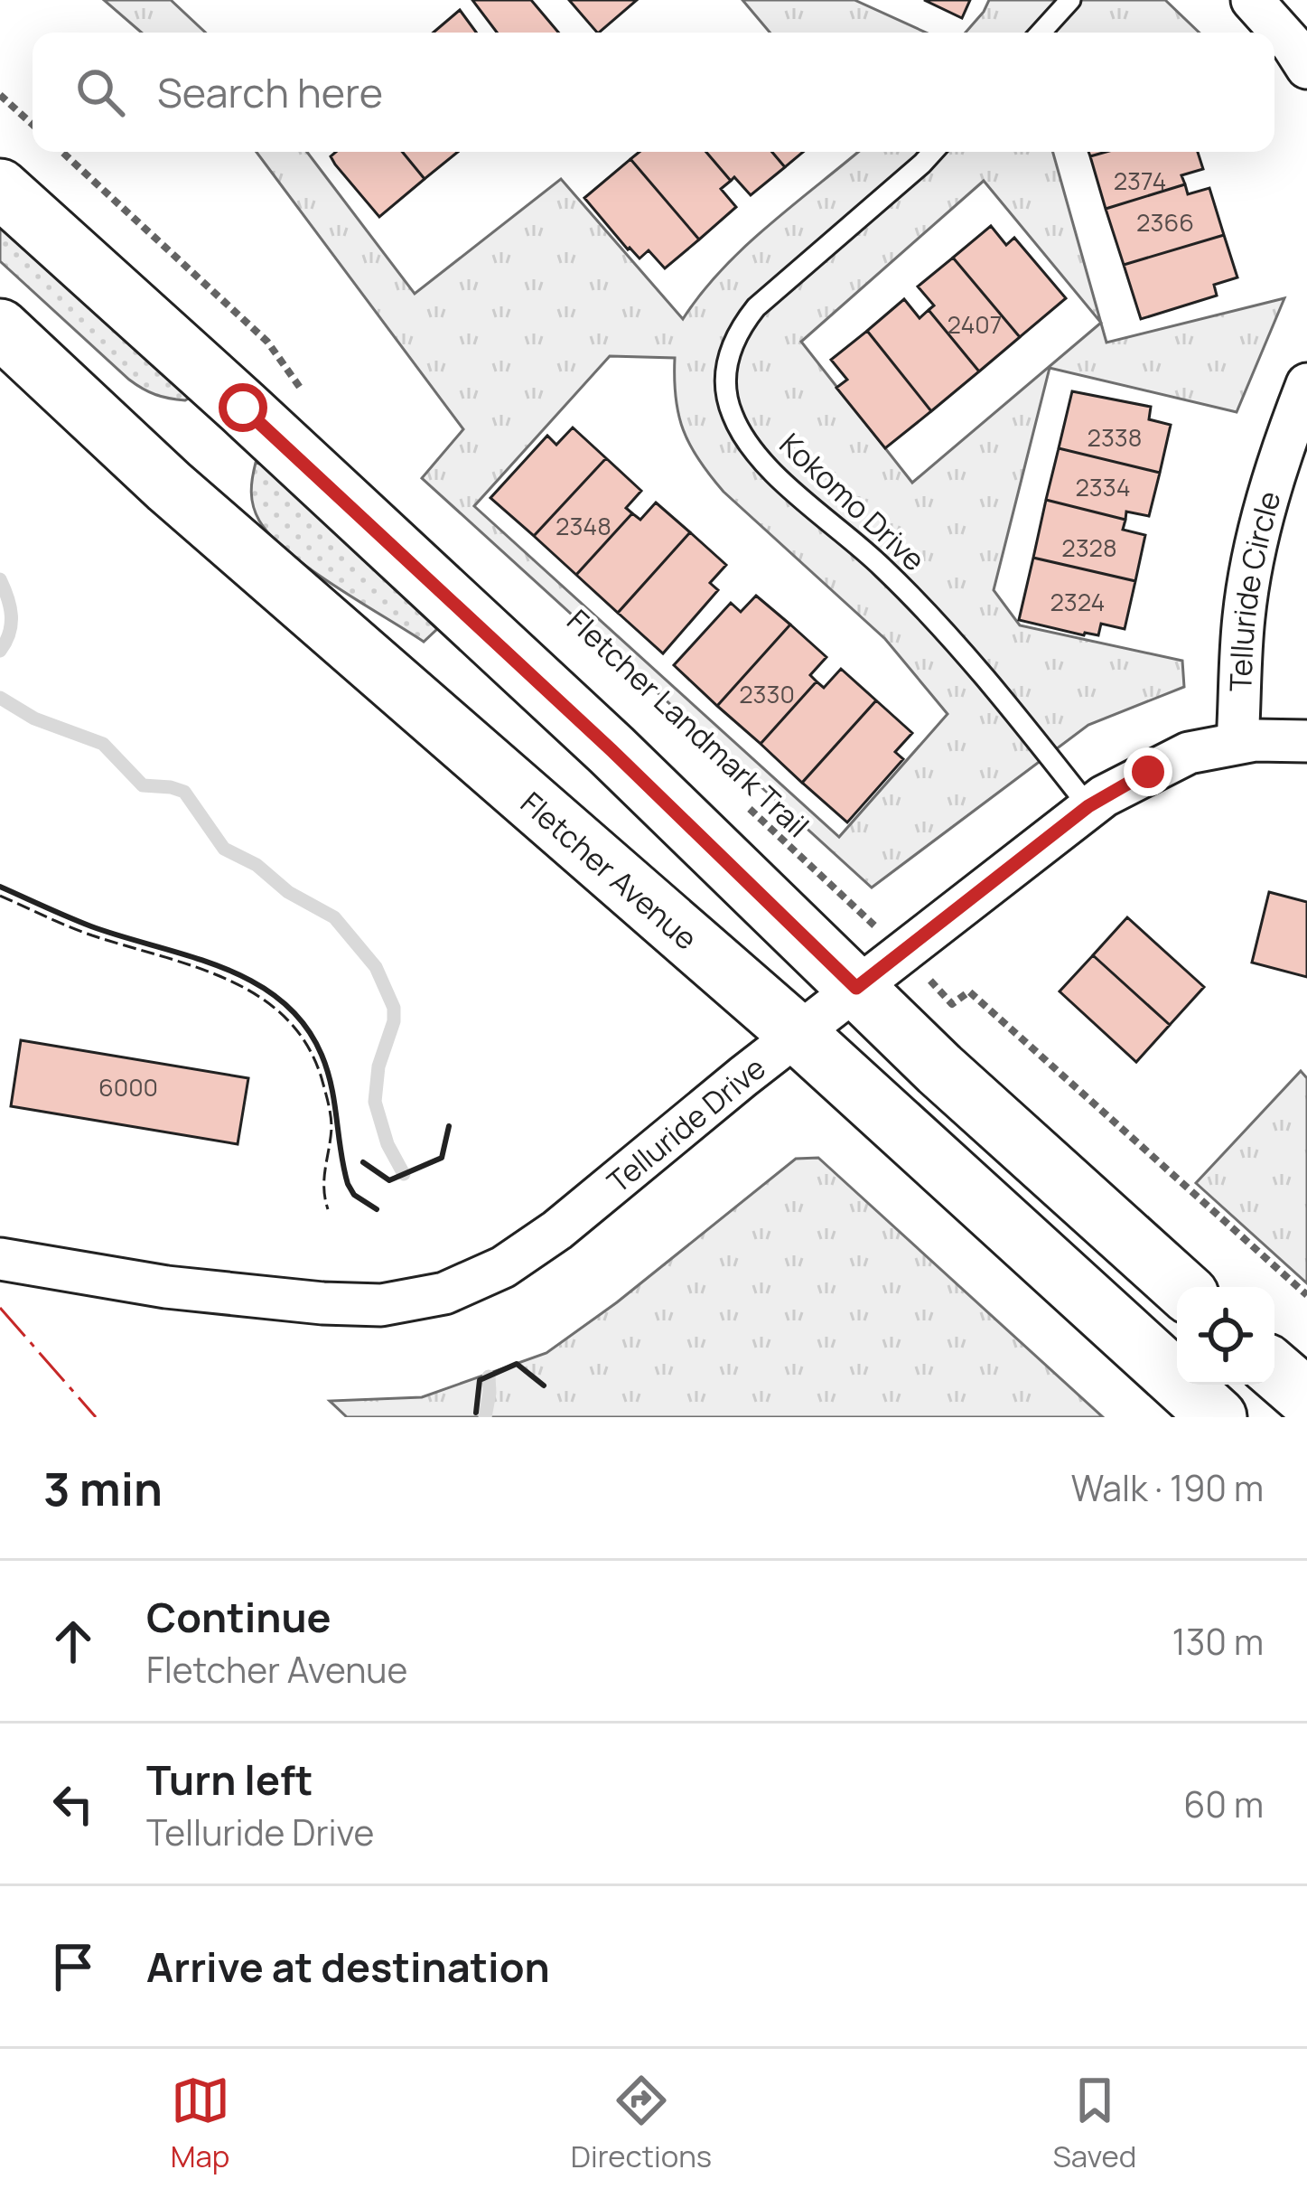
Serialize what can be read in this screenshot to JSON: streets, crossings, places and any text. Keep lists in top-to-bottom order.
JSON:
{
  "streets": {
    "main road": ["Fletcher Avenue"],
    "street": ["Telluride Circle", "Telluride Drive"],
    "lane": ["Kokomo Drive"],
    "path": ["Fletcher Landmark Trail"]
  },
  "crossings": [
    ["Kokomo Drive", "Telluride Drive"],
    ["Telluride Circle", "Telluride Drive"],
    ["Fletcher Landmark Trail", "Telluride Drive"],
    ["Fletcher Avenue", "Telluride Drive"]
  ],
  "house_numbers": [
    "2374",
    "2366",
    "2407",
    "2338",
    "2334",
    "2348",
    "2328",
    "2324",
    "2330",
    "6000"
  ],
  "page": {
    "search": "Search here",
    "heading": ["3 min", "Walk · 190 m"],
    "list": [
      ["Continue", "Fletcher Avenue", "130 m"],
      ["Turn left", "Telluride Drive", "60 m"],
      "Arrive at destination"
    ],
    "nav": ["Map", "Directions", "Saved"]
  }
}
